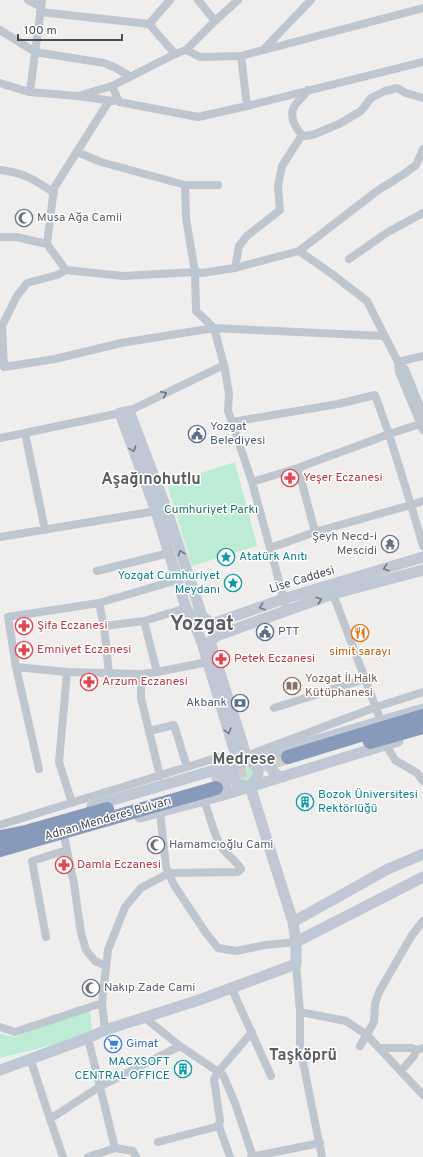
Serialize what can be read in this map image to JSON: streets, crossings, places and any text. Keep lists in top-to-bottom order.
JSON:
{
  "streets": {
    "highway": ["Adnan Menderes Bulvarı"],
    "street": ["Lise Caddesi"]
  },
  "districts": [
    "Aşağınohutlu",
    "Yozgat",
    "Medrese",
    "Taşköprü"
  ],
  "parks": ["Cumhuriyet Parkı"],
  "places": {
    "mosque": ["Musa Ağa Camii", "Hamamcıoğlu Cami", "Nakıp Zade Cami"],
    "public building": ["Yozgat Belediyesi", "PTT"],
    "pharmacy": [
      "Yeşer Eczanesi",
      "Şifa Eczanesi",
      "Emniyet Eczanesi",
      "Petek Eczanesi",
      "Arzum Eczanesi",
      "Damla Eczanesi"
    ],
    "temple": ["Şeyh Necd-i Mescidi"],
    "place": ["Atatürk Anıtı", "Yozgat Cumhuriyet Meydanı"],
    "restaurant": ["simit sarayı"],
    "library": ["Yozgat İl Halk Kütüphanesi"],
    "bank": ["Akbank"],
    "building": ["Bozok Üniversitesi Rektörlüğü", "MACXSOFT CENTRAL OFFICE"],
    "supermarket": ["Gimat"]
  },
  "scale_bar": "100 m"
}
